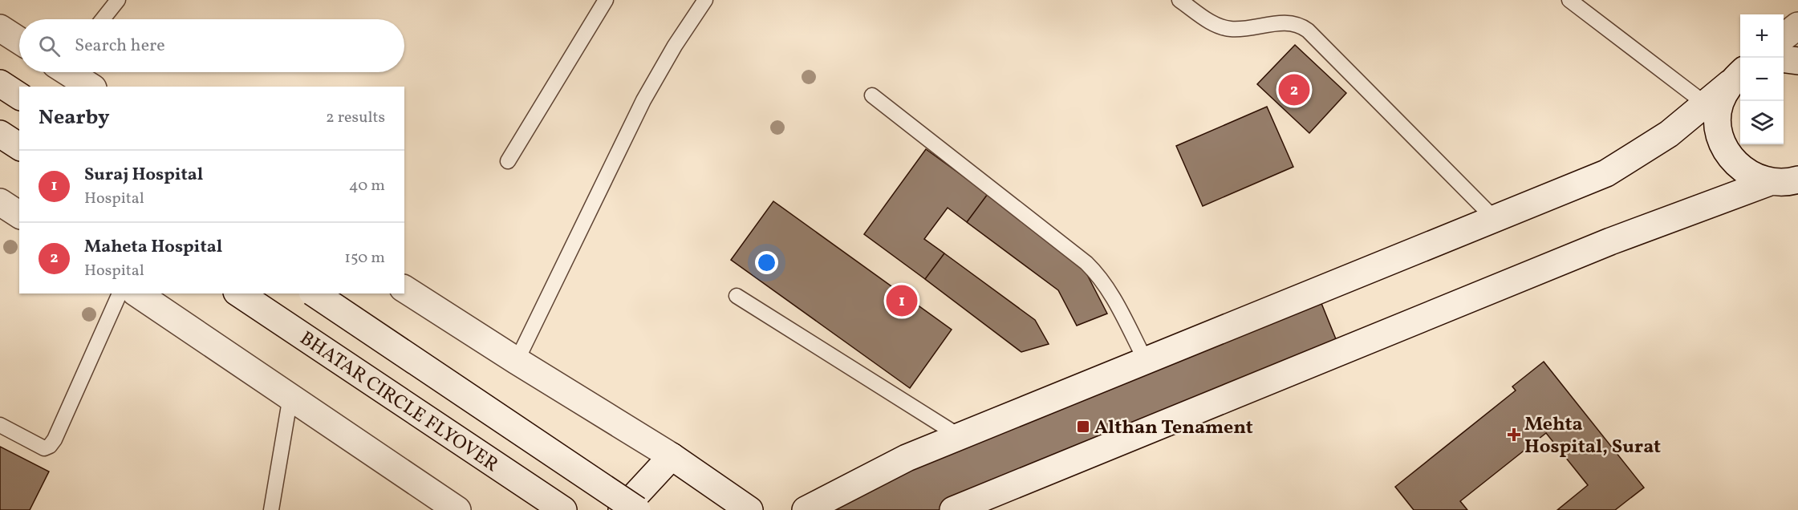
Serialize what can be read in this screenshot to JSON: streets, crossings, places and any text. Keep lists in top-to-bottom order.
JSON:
{
  "streets": {
    "main road": ["BHATAR CIRCLE FLYOVER"]
  },
  "places": {
    "transit": ["Althan Tenament"],
    "health": ["Mehta Hospital, Surat"]
  },
  "page": {
    "map_buttons": ["+", "−"],
    "search": "Search here",
    "pins": ["2", "1"],
    "heading": ["Nearby", "2 results"],
    "list": [
      {
        "mark": "1",
        "name": "Suraj Hospital",
        "note": "Hospital",
        "value": "40 m"
      },
      {
        "mark": "2",
        "name": "Maheta Hospital",
        "note": "Hospital",
        "value": "150 m"
      }
    ]
  }
}
